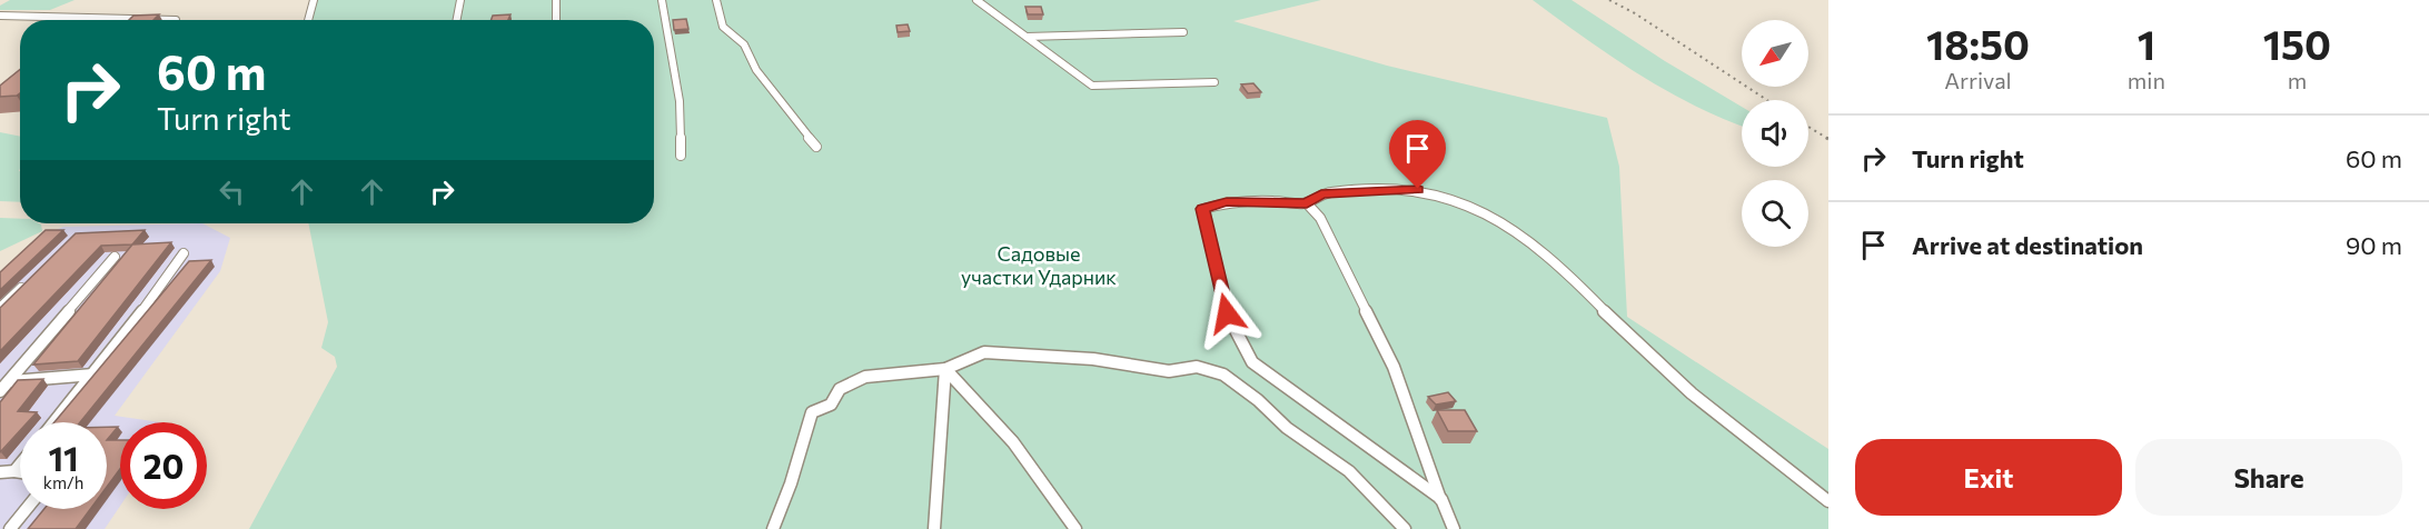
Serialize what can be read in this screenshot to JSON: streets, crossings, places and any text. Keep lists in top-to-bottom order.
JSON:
{
  "parks": ["Садовые участки Ударник"],
  "north": "bottom left",
  "page": {
    "eta": [
      "18:50",
      "Arrival",
      "1",
      "min",
      "150",
      "m"
    ],
    "turn": ["60 m", "Turn right"],
    "list": [
      {
        "name": "Turn right",
        "value": "60 m"
      },
      {
        "name": "Arrive at destination",
        "value": "90 m"
      }
    ],
    "speed": "11 km/h",
    "limit": "20",
    "buttons": ["Exit", "Share"]
  }
}
